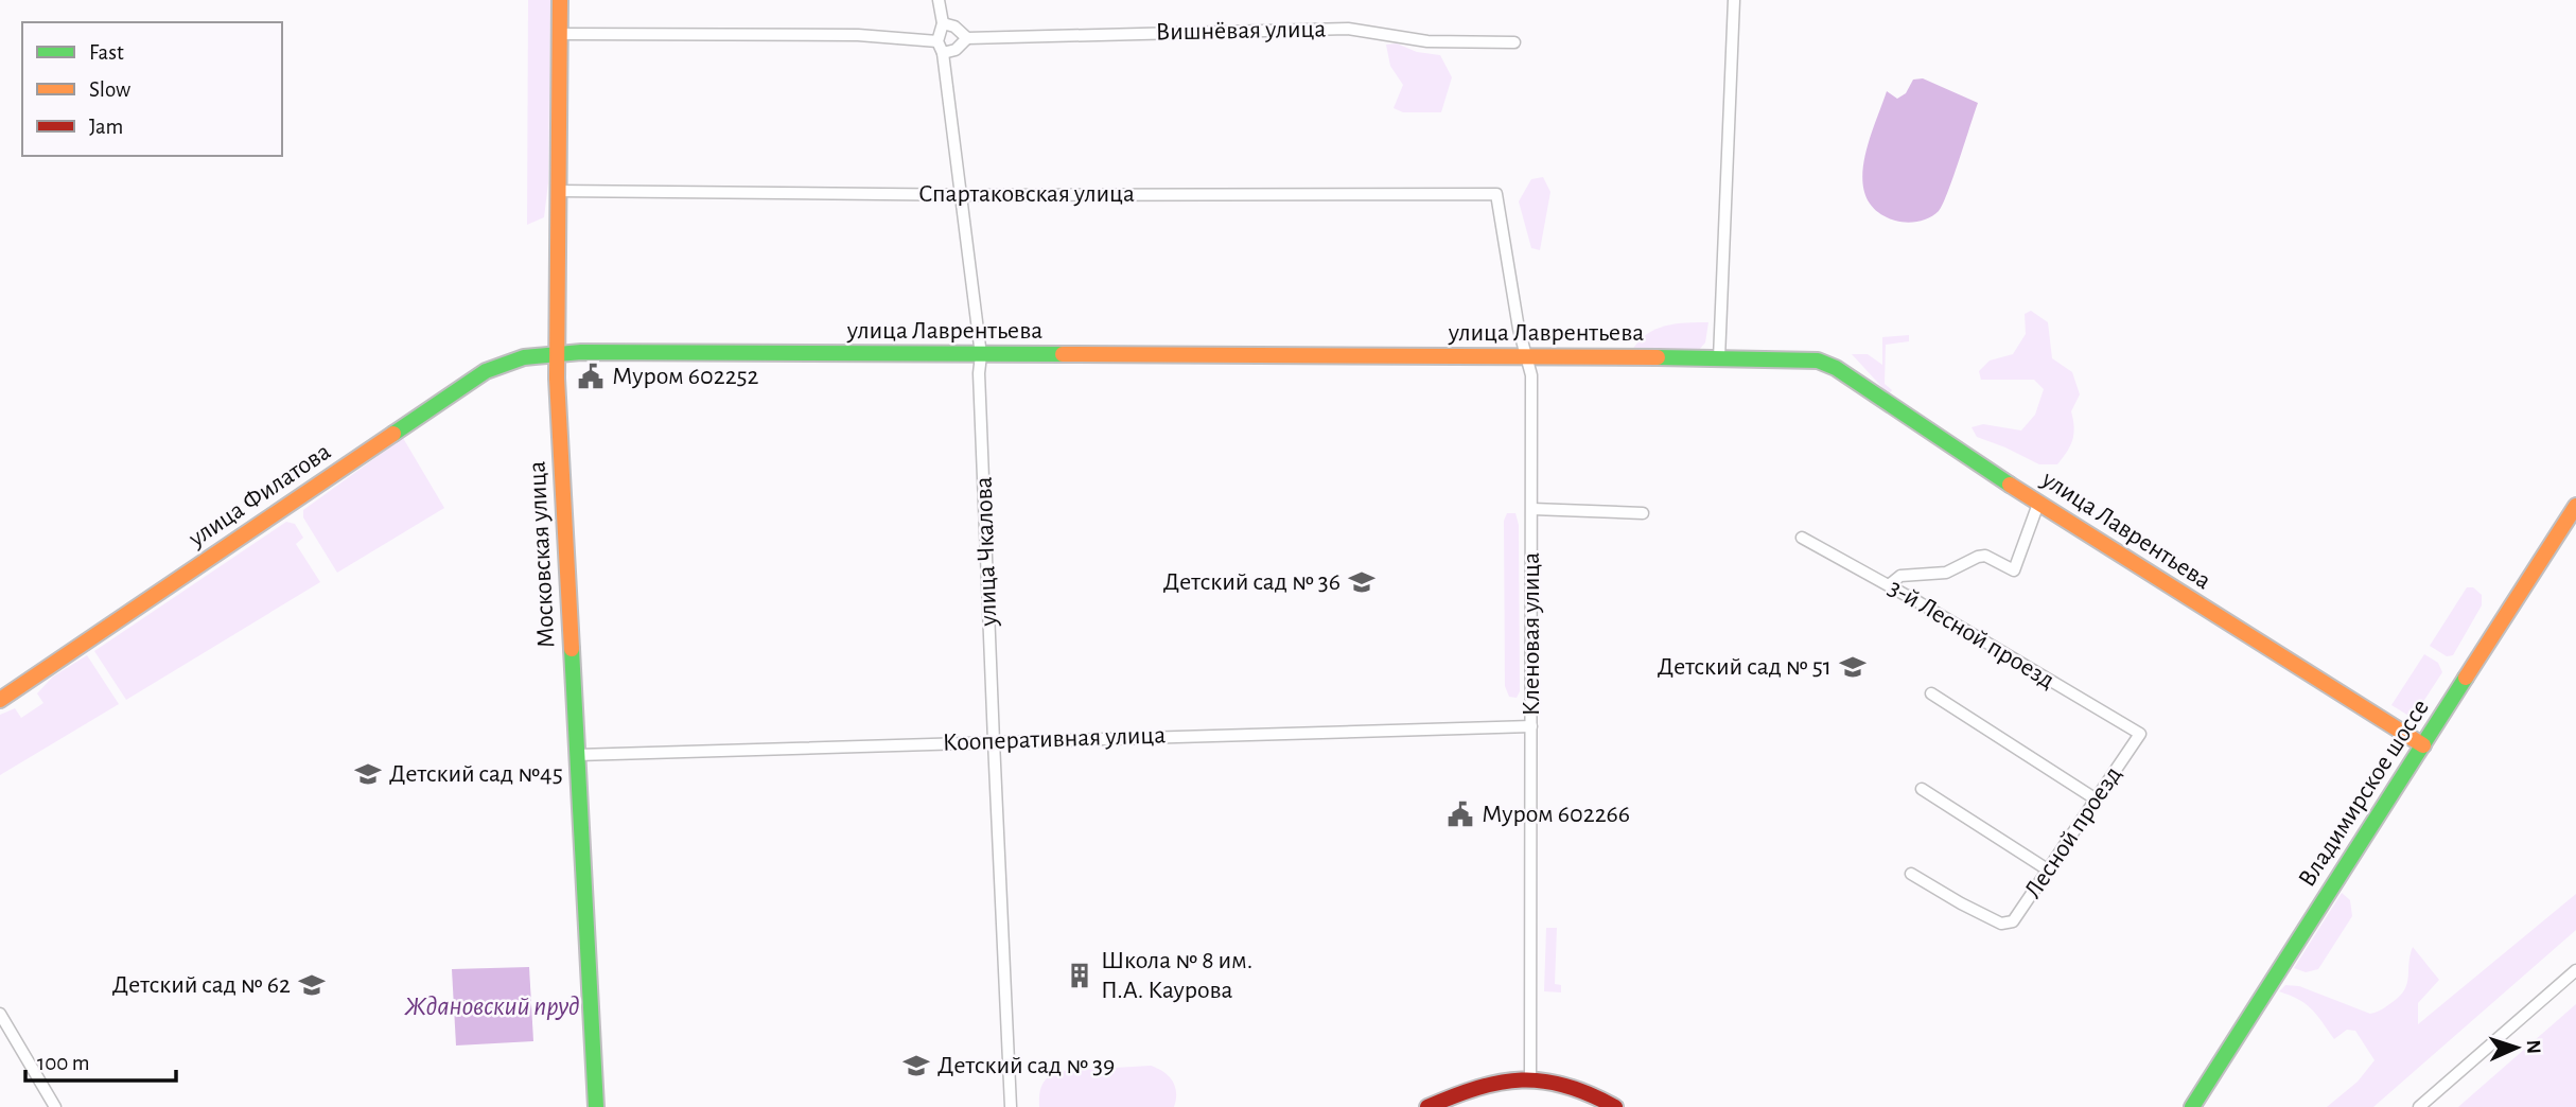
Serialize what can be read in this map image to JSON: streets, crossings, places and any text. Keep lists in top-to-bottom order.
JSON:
{
  "streets": {
    "street": [
      "Вишнёвая улица",
      "Спартаковская улица",
      "улица Лаврентьева",
      "улица Филатова",
      "улица Чкалова",
      "Московская улица",
      "Кленовая улица",
      "3-й Лесной проезд",
      "Кооперативная улица",
      "Владимирское шоссе",
      "Лесной проезд"
    ]
  },
  "crossings": [
    ["Вишнёвая улица", "улица Чкалова"],
    ["Спартаковская улица", "улица Чкалова"],
    ["Спартаковская улица", "Московская улица"],
    ["Спартаковская улица", "Кленовая улица"],
    ["улица Лаврентьева", "улица Филатова"],
    ["улица Лаврентьева", "улица Чкалова"],
    ["улица Лаврентьева", "Московская улица"],
    ["улица Лаврентьева", "Кленовая улица"],
    ["улица Лаврентьева", "Владимирское шоссе"],
    ["улица Филатова", "Московская улица"],
    ["улица Чкалова", "Кооперативная улица"],
    ["Московская улица", "Кооперативная улица"],
    ["Кленовая улица", "Кооперативная улица"],
    ["3-й Лесной проезд", "Лесной проезд"]
  ],
  "water": ["Ждановский пруд"],
  "places": {
    "public building": ["Муром 602252", "Муром 602266"],
    "school or university": [
      "Детский сад № 36",
      "Детский сад № 51",
      "Детский сад №45",
      "Детский сад № 62",
      "Детский сад № 39"
    ],
    "building": ["Школа № 8 им. П.А. Каурова"]
  },
  "legend": ["Fast", "Slow", "Jam"],
  "scale_bar": "100 m",
  "north": "right"
}
